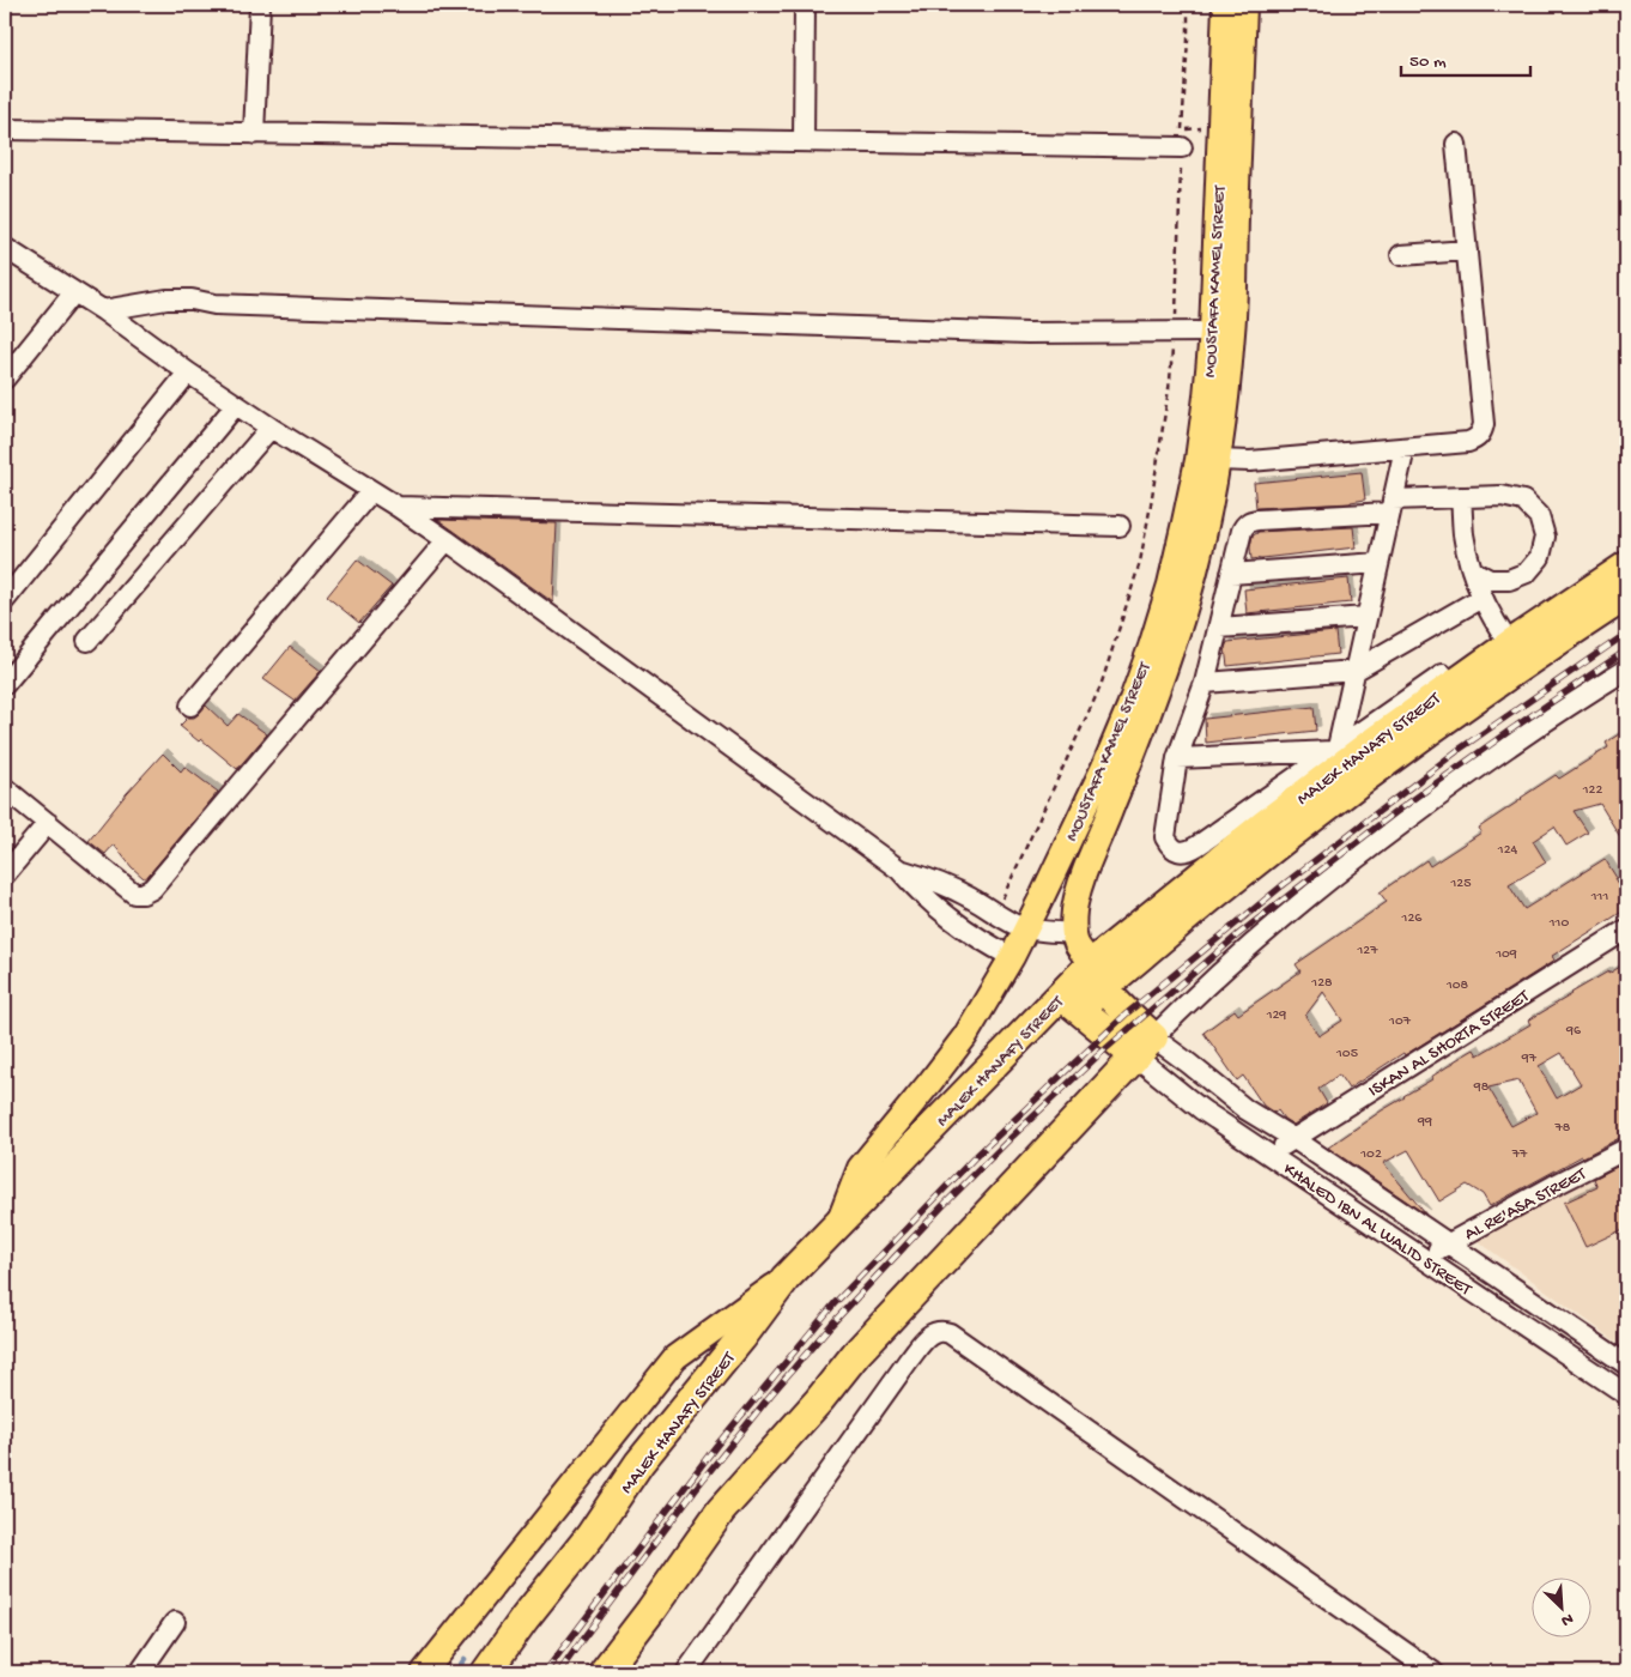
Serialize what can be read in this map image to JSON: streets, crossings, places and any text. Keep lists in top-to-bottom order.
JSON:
{
  "streets": {
    "highway": ["MALEK HANAFY STREET"],
    "main road": ["MOUSTAFA KAMEL STREET"],
    "street": ["ISKAN AL SHORTA STREET", "AL RE'ASA STREET", "KHALED IBN AL WALID STREET"]
  },
  "crossings": [
    ["MOUSTAFA KAMEL STREET", "MALEK HANAFY STREET"],
    ["ISKAN AL SHORTA STREET", "KHALED IBN AL WALID STREET"],
    ["AL RE'ASA STREET", "KHALED IBN AL WALID STREET"]
  ],
  "house_numbers": [
    "122",
    "124",
    "125",
    "111",
    "126",
    "110",
    "127",
    "109",
    "128",
    "108",
    "129",
    "107",
    "96",
    "105",
    "97",
    "98",
    "99",
    "78",
    "102",
    "77"
  ],
  "scale_bar": "50 m",
  "north": "bottom right"
}
